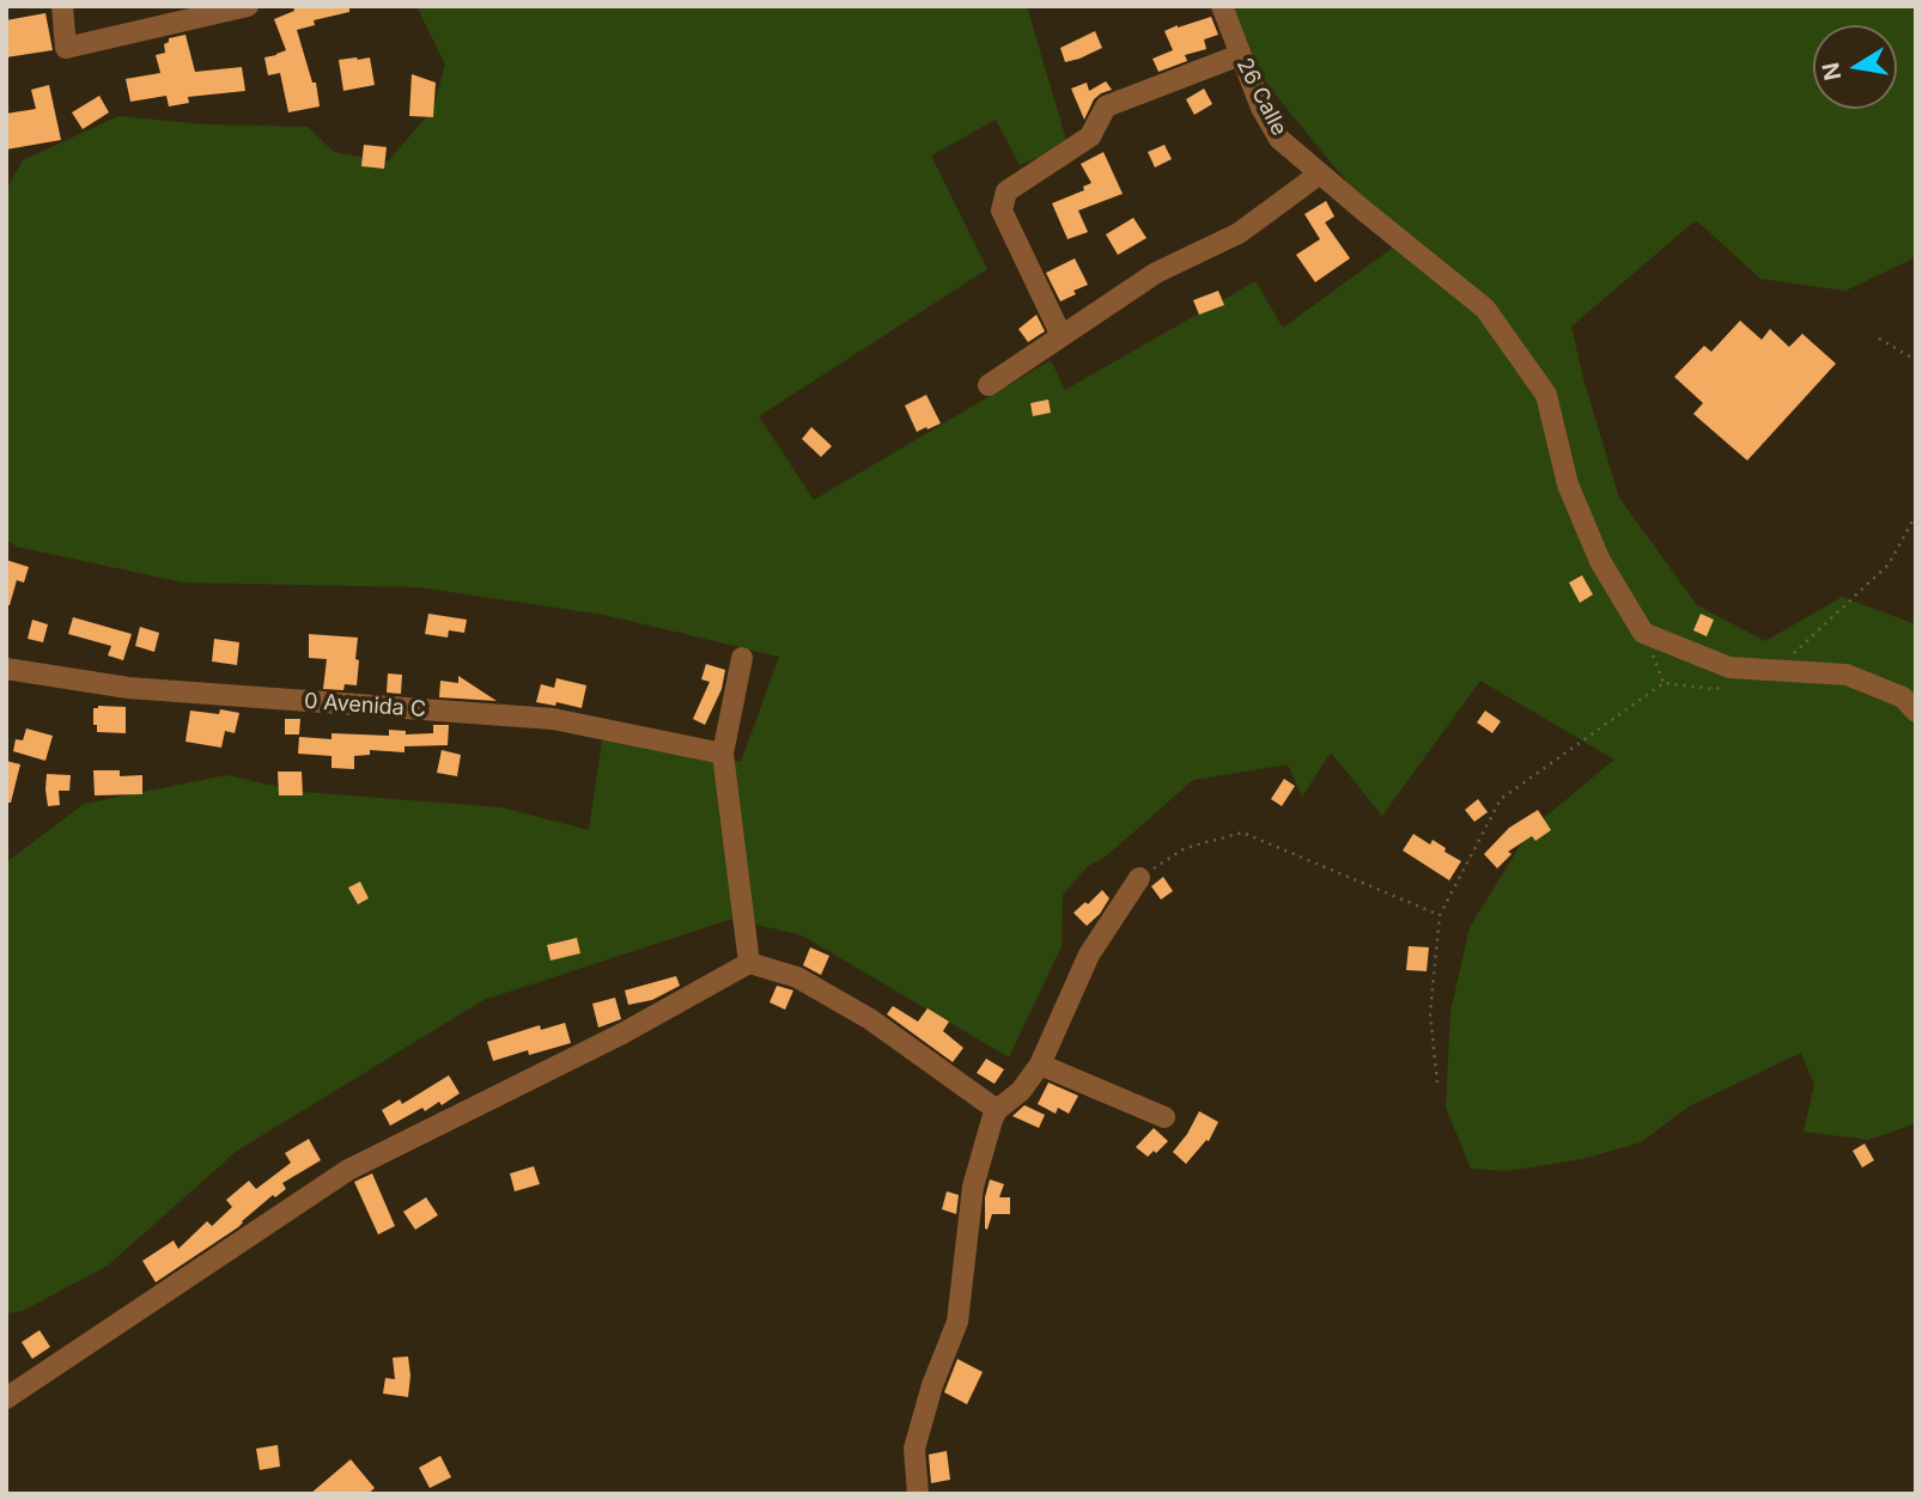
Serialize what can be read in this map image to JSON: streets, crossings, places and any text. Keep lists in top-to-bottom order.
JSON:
{
  "streets": {
    "street": ["26 Calle", "0 Avenida C"]
  },
  "north": "left"
}
